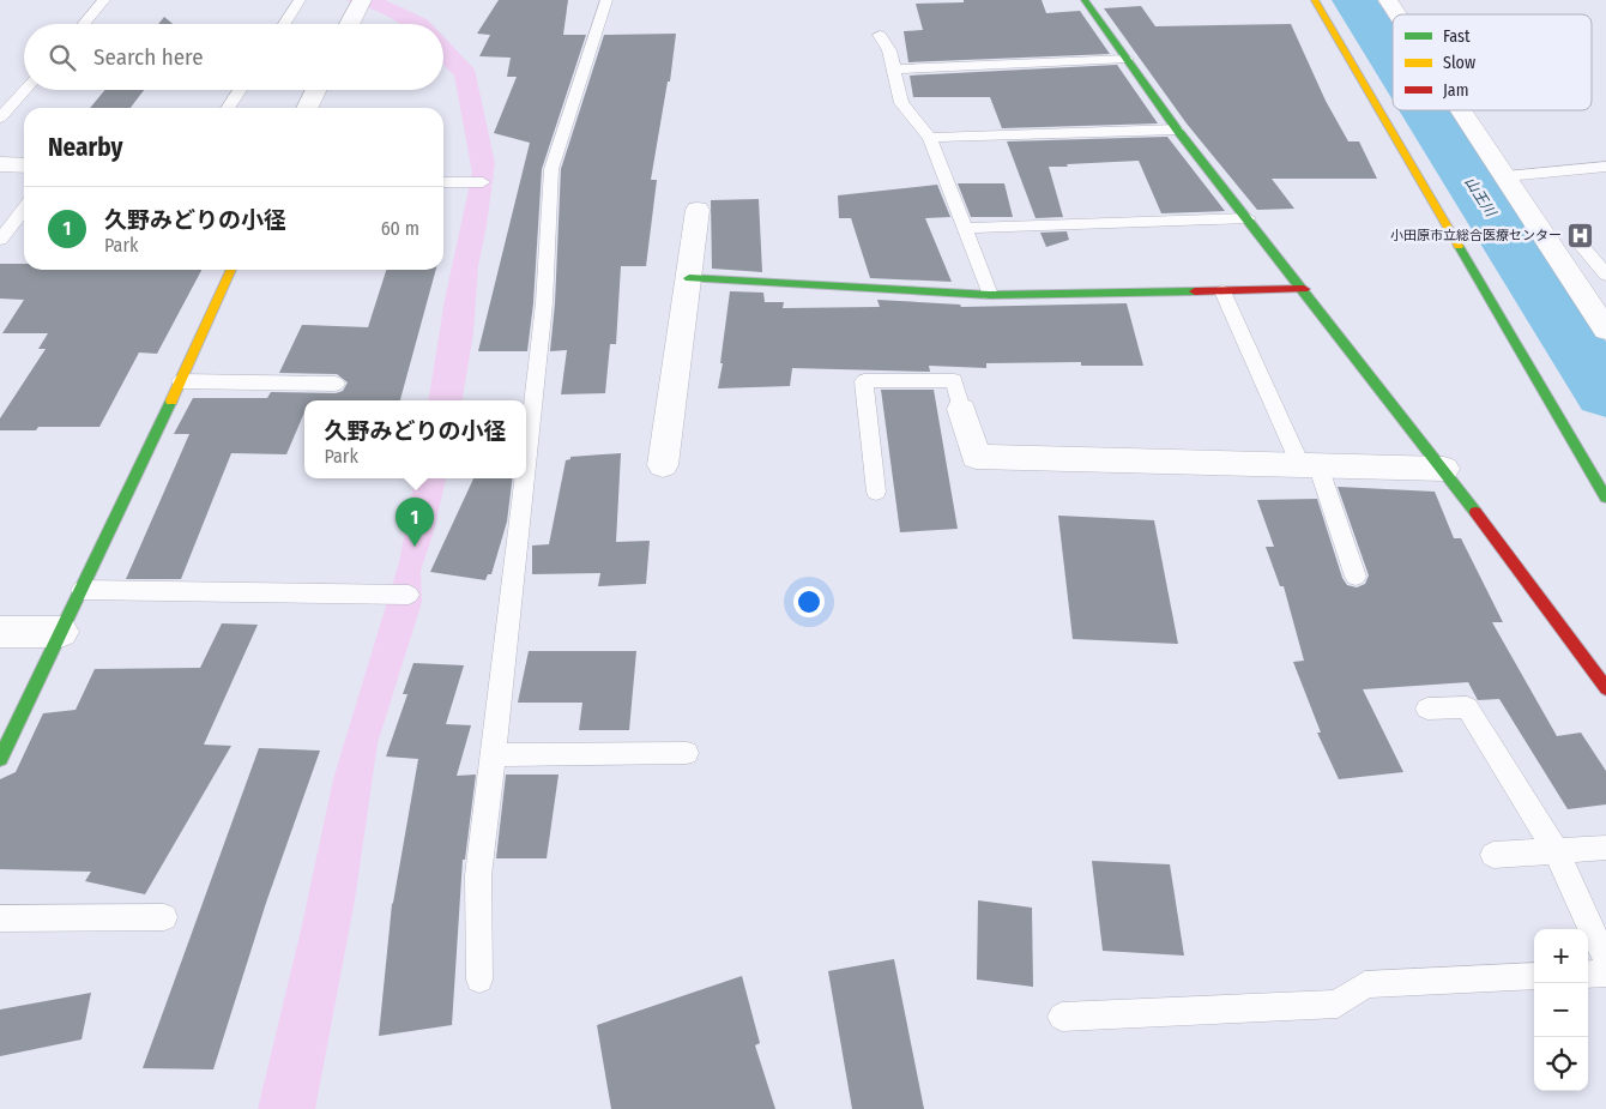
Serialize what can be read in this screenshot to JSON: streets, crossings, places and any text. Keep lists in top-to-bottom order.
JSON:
{
  "water": ["山王川"],
  "places": {
    "hospital": ["小田原市立総合医療センター"]
  },
  "legend": ["Fast", "Slow", "Jam"],
  "page": {
    "search": "Search here",
    "heading": "Nearby",
    "list": [
      {
        "mark": "1",
        "name": "久野みどりの小径",
        "note": "Park",
        "value": "60 m"
      }
    ],
    "popup": ["久野みどりの小径", "Park"],
    "pins": "1",
    "map_buttons": ["+", "−"]
  }
}
